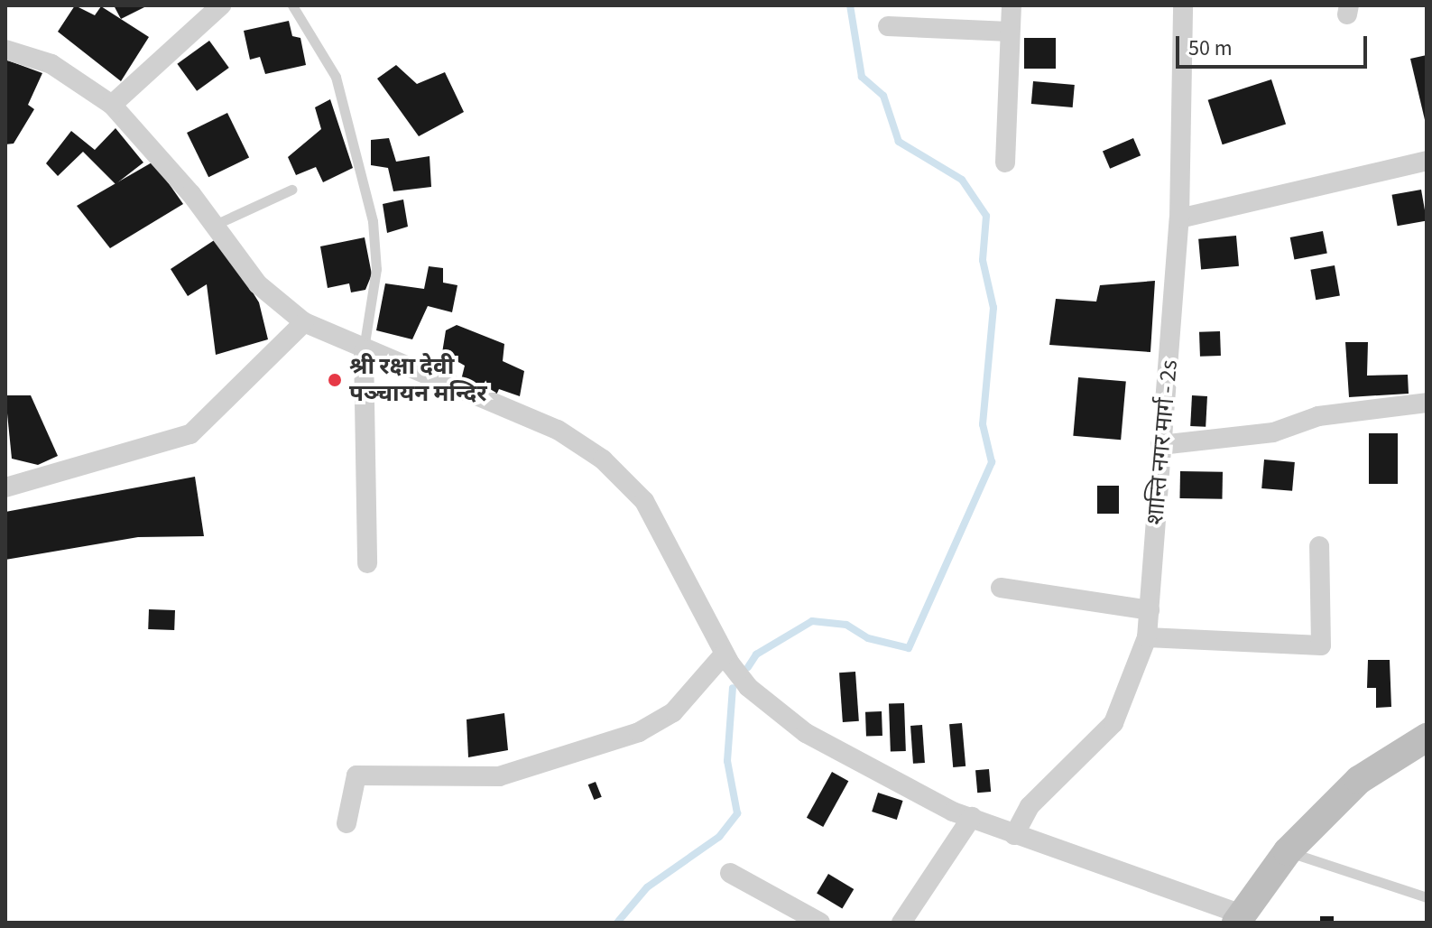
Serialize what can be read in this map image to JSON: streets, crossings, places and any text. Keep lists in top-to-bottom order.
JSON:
{
  "streets": {
    "street": ["शान्ति नगर मार्ग - 2s"]
  },
  "places": ["श्री रक्षा देवी पञ्चायन मन्दिर"],
  "scale_bar": "50 m"
}
